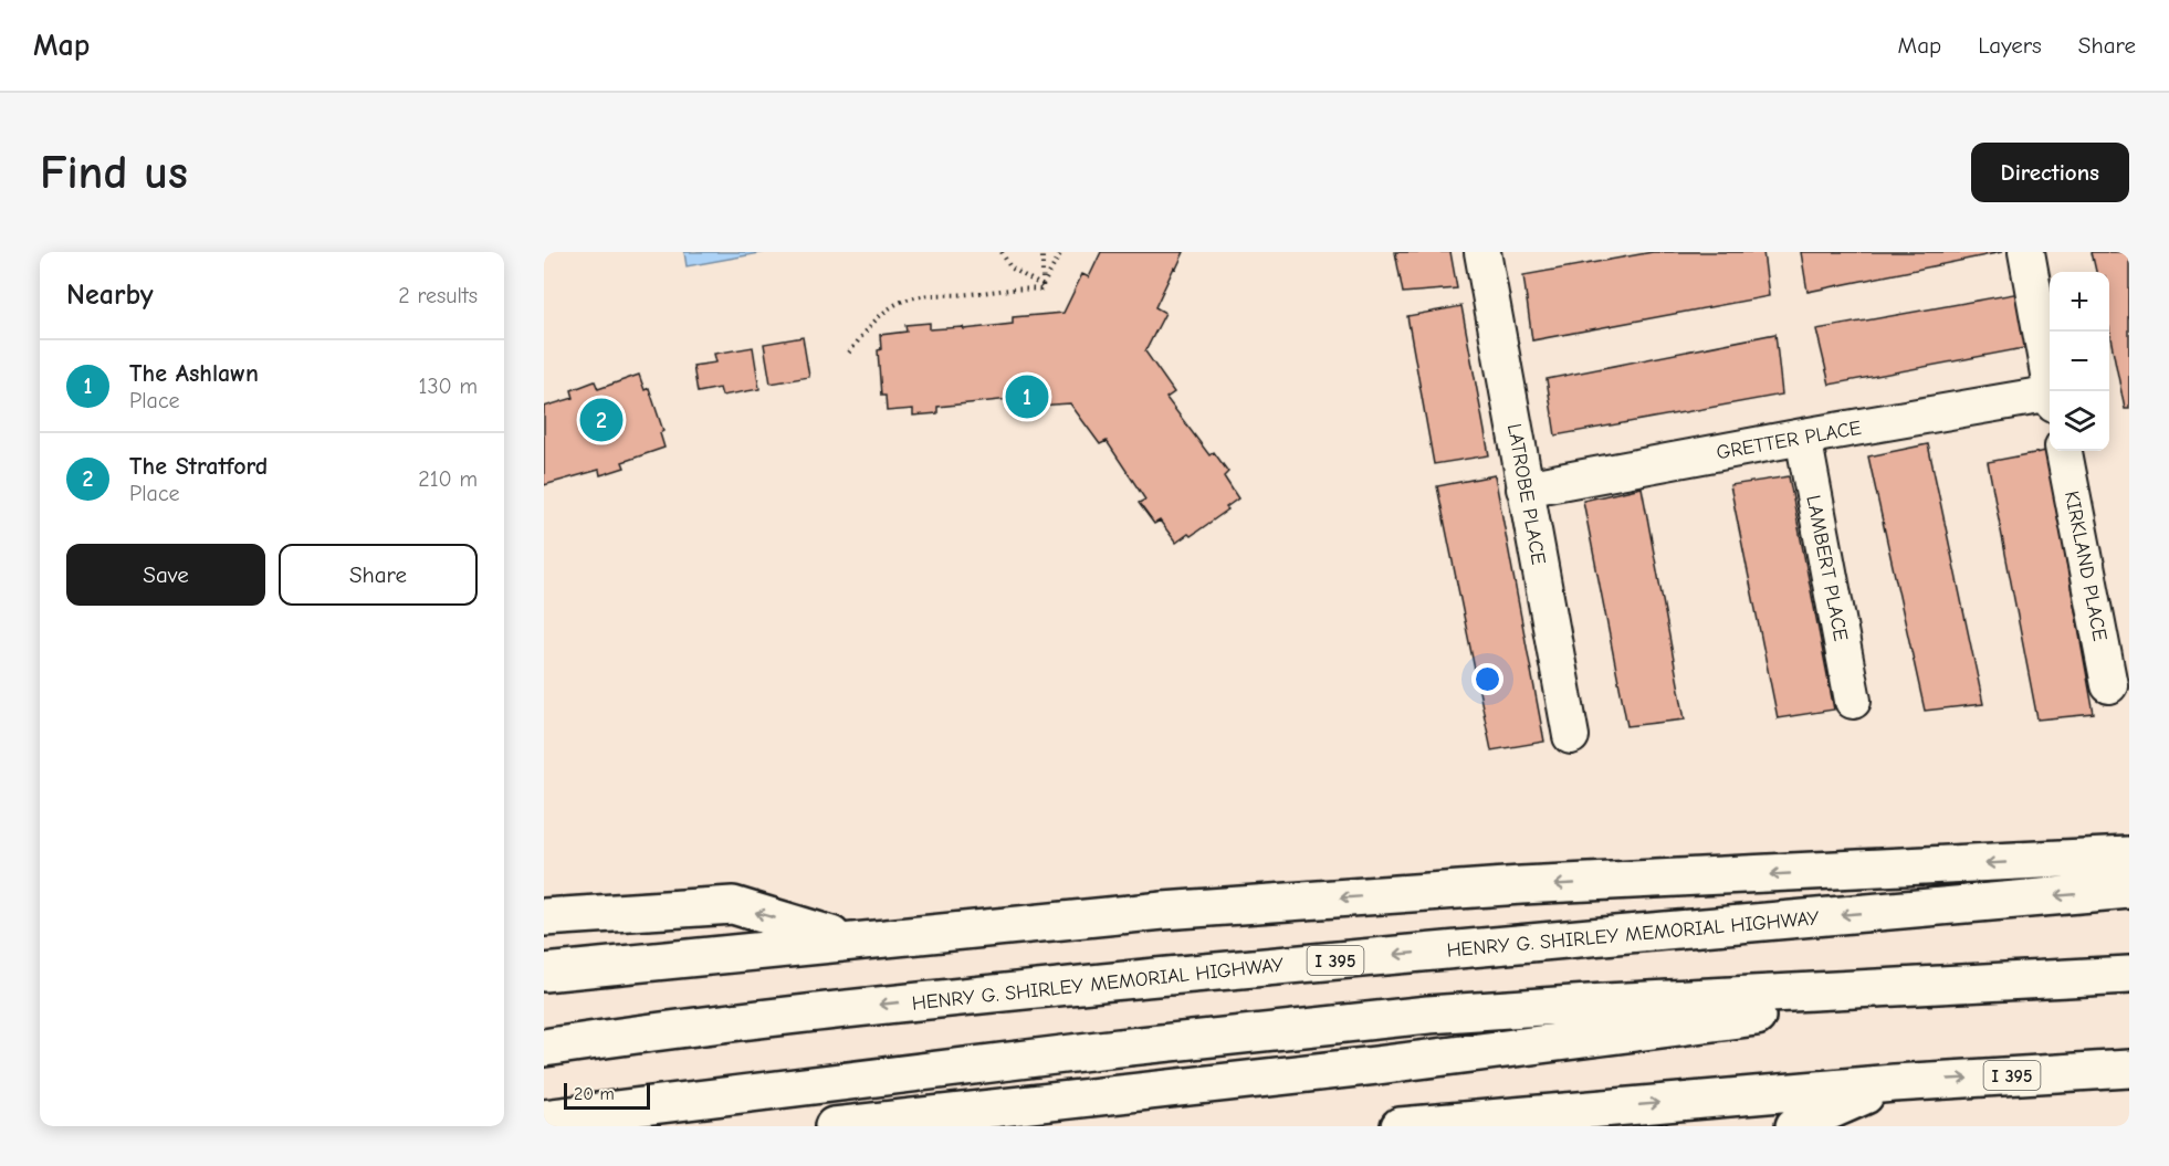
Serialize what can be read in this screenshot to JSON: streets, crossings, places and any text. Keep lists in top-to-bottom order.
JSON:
{
  "streets": {
    "highway": ["HENRY G. SHIRLEY MEMORIAL HIGHWAY", "I 395"],
    "street": [
      "GRETTER PLACE",
      "LATROBE PLACE",
      "KIRKLAND PLACE",
      "LAMBERT PLACE"
    ]
  },
  "crossings": [
    ["GRETTER PLACE", "LATROBE PLACE"],
    ["GRETTER PLACE", "LAMBERT PLACE"]
  ],
  "scale_bar": "20 m",
  "page": {
    "header": "Map",
    "nav": ["Map", "Layers", "Share"],
    "buttons": [
      "Directions",
      ["Save", "Share"]
    ],
    "title": "Find us",
    "heading": ["Nearby", "2 results"],
    "map_buttons": ["+", "−"],
    "list": [
      {
        "mark": "1",
        "name": "The Ashlawn",
        "note": "Place",
        "value": "130 m"
      },
      {
        "mark": "2",
        "name": "The Stratford",
        "note": "Place",
        "value": "210 m"
      }
    ],
    "pins": ["1", "2"],
    "scale": "20 m"
  }
}
